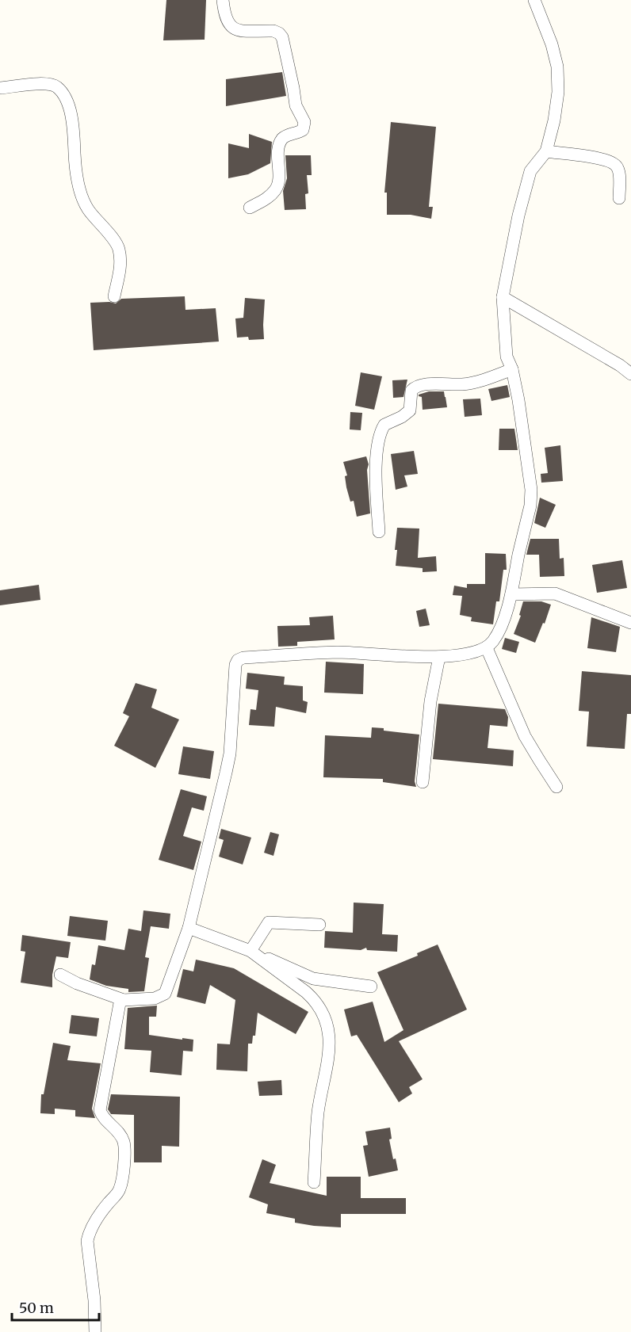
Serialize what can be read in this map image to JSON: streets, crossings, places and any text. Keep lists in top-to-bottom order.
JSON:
{
  "scale_bar": "50 m"
}
